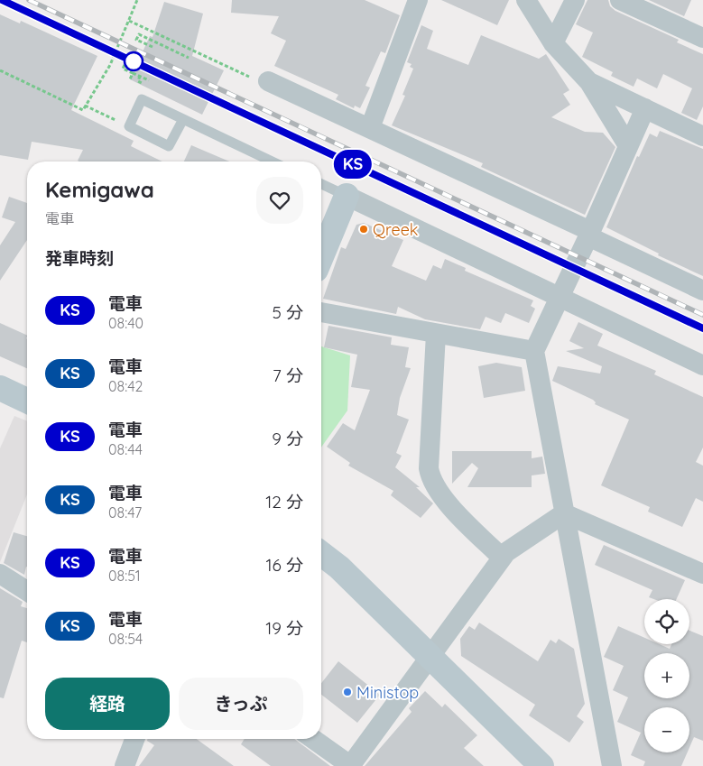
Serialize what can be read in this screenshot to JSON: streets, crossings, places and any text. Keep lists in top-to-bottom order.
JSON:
{
  "places": ["Qreek", "Ministop"],
  "page": {
    "on_map": "KS",
    "heading": [
      ["Kemigawa", "電車"],
      "発車時刻"
    ],
    "list": [
      {
        "mark": "KS",
        "name": "電車",
        "note": "08:40",
        "value": "5 分"
      },
      {
        "mark": "KS",
        "name": "電車",
        "note": "08:42",
        "value": "7 分"
      },
      {
        "mark": "KS",
        "name": "電車",
        "note": "08:44",
        "value": "9 分"
      },
      {
        "mark": "KS",
        "name": "電車",
        "note": "08:47",
        "value": "12 分"
      },
      {
        "mark": "KS",
        "name": "電車",
        "note": "08:51",
        "value": "16 分"
      },
      {
        "mark": "KS",
        "name": "電車",
        "note": "08:54",
        "value": "19 分"
      }
    ],
    "map_buttons": ["+", "−"],
    "buttons": ["経路", "きっぷ"]
  }
}
